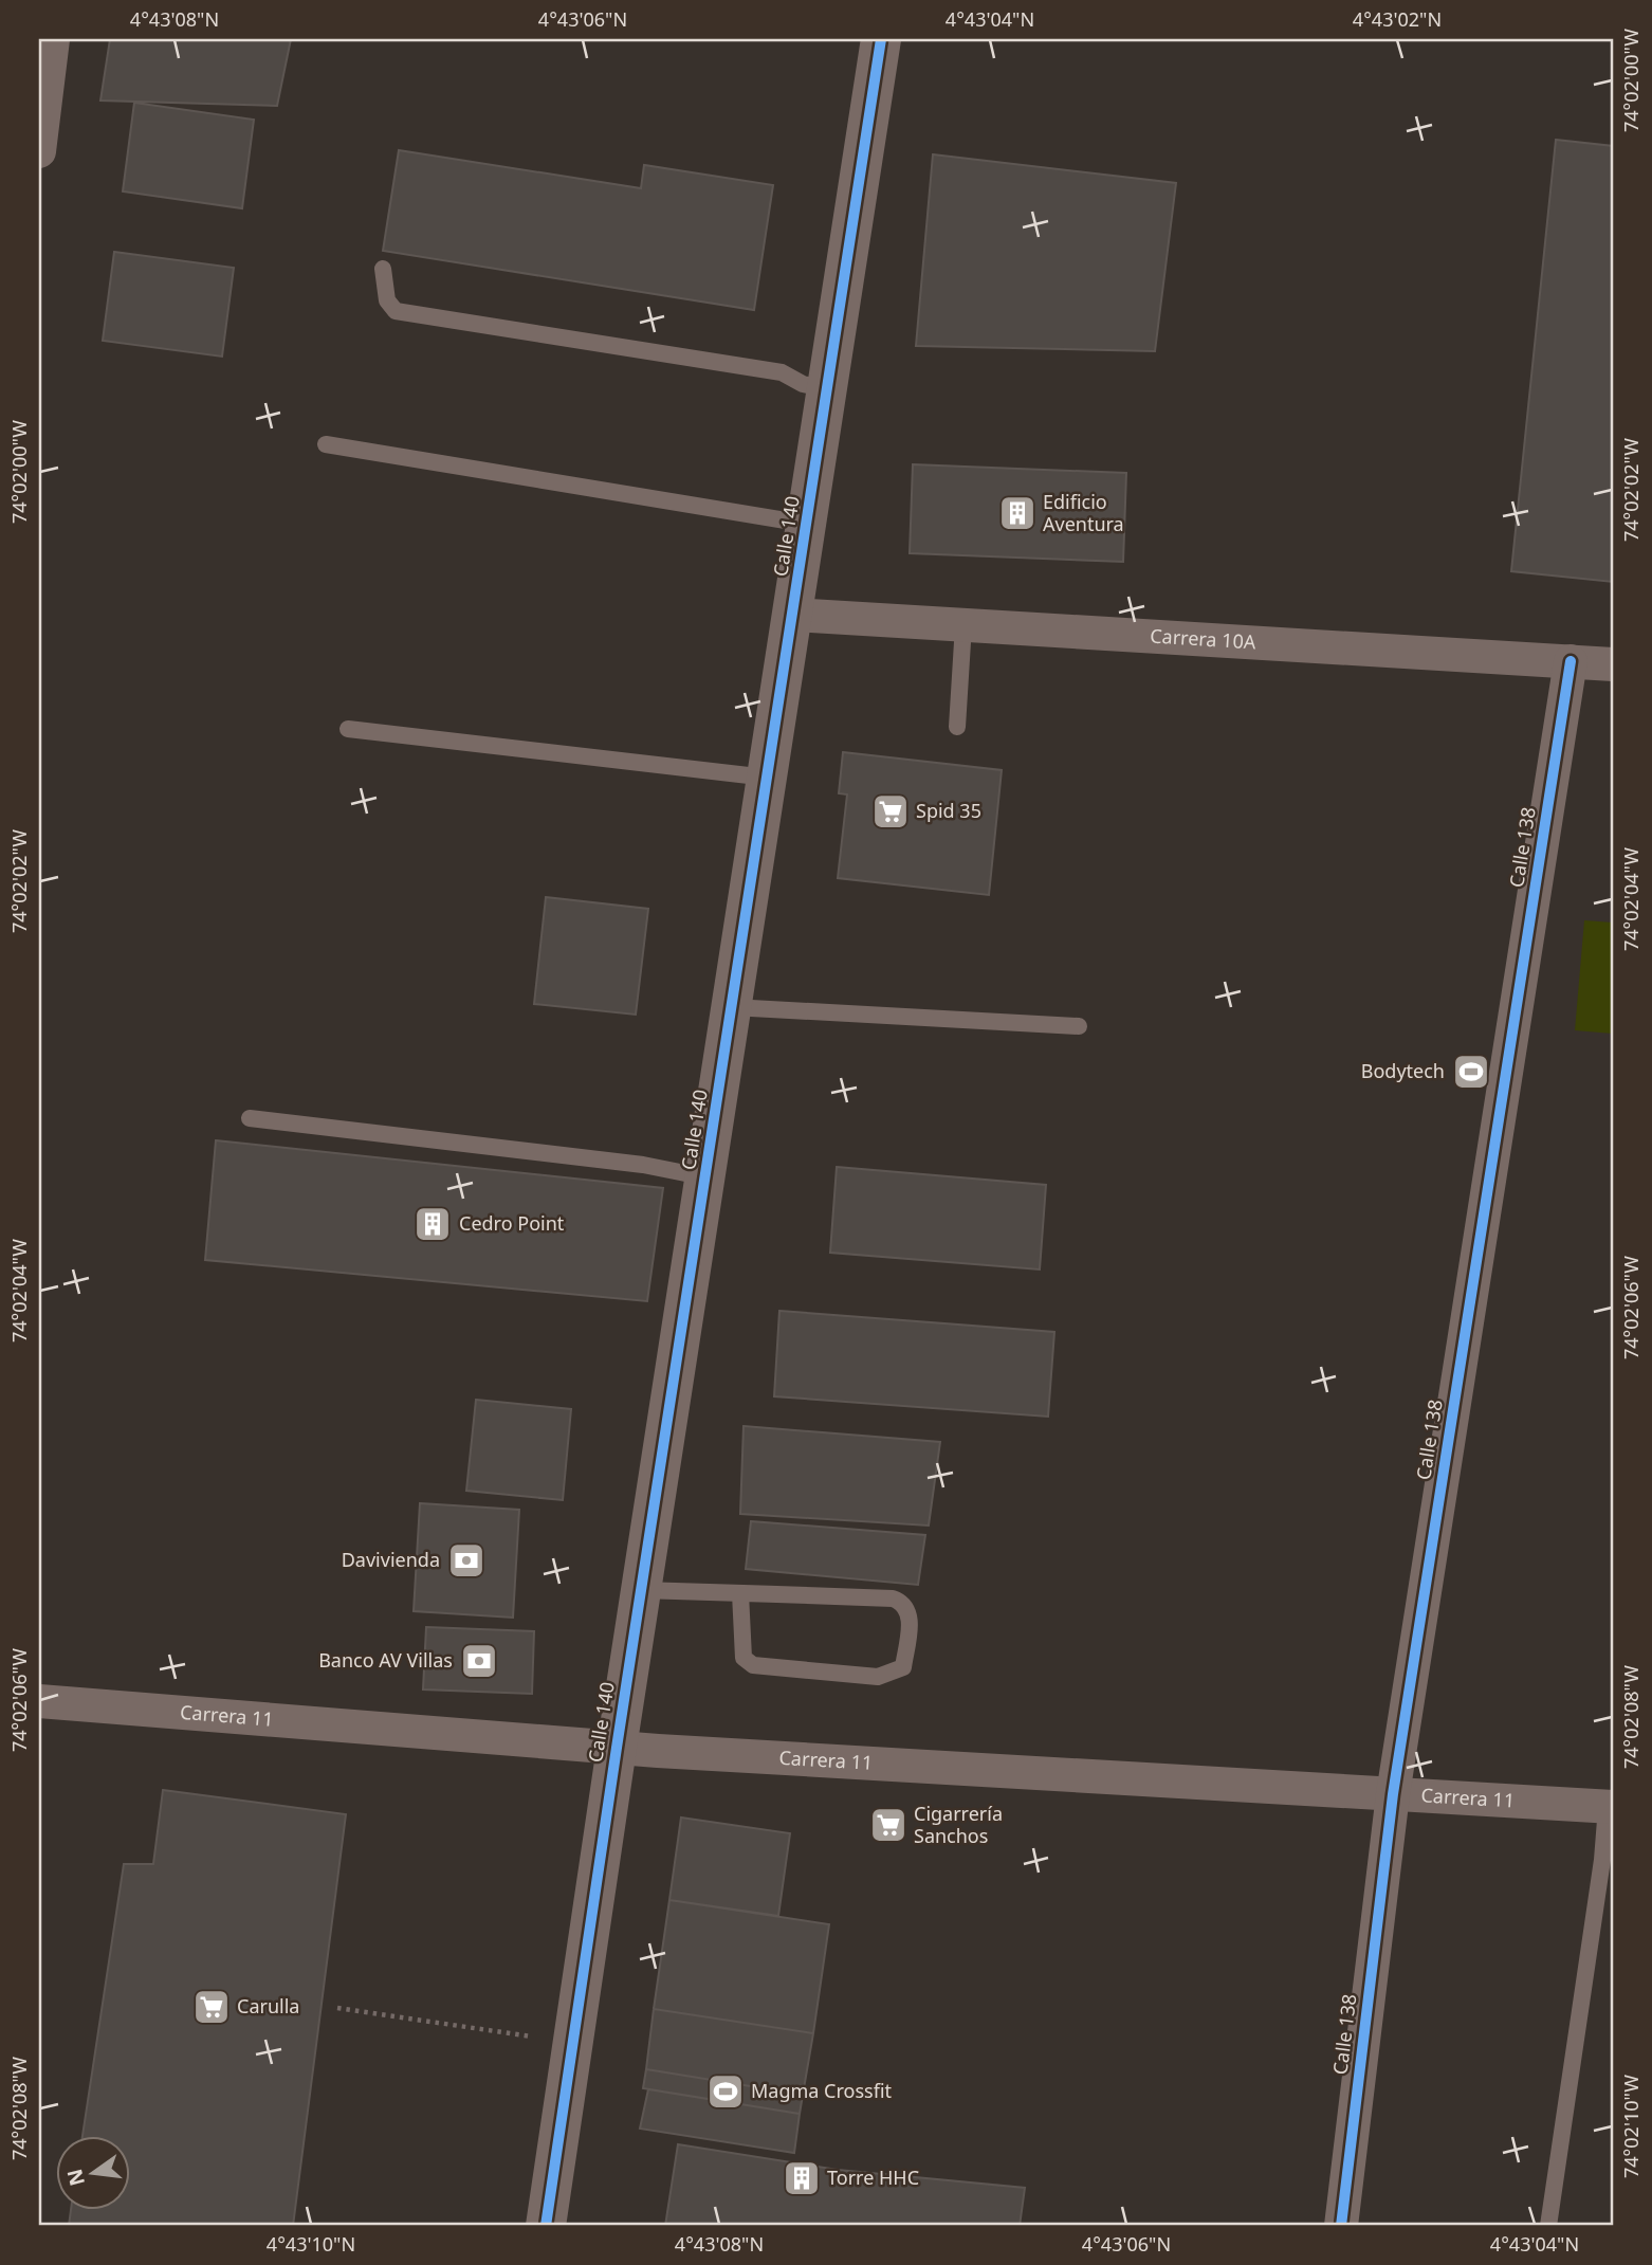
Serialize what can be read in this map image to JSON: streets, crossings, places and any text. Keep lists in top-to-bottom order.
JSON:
{
  "streets": {
    "street": [
      "Calle 140",
      "Carrera 10A",
      "Calle 138",
      "Carrera 11"
    ]
  },
  "crossings": [
    ["Calle 140", "Carrera 10A"],
    ["Calle 140", "Carrera 11"],
    ["Carrera 10A", "Calle 138"],
    ["Calle 138", "Carrera 11"]
  ],
  "places": {
    "building": ["Edificio Aventura", "Cedro Point", "Torre HHC"],
    "supermarket": ["Spid 35", "Cigarrería Sanchos", "Carulla"],
    "sports": ["Bodytech", "Magma Crossfit"],
    "bank": ["Davivienda", "Banco AV Villas"]
  },
  "north": "left",
  "coordinates": [
    "4°43'08\"N",
    "4°43'06\"N",
    "4°43'04\"N",
    "4°43'02\"N",
    "74°02'00\"W",
    "74°02'02\"W",
    "74°02'04\"W",
    "74°02'06\"W",
    "74°02'08\"W",
    "74°02'10\"W",
    "4°43'10\"N"
  ]
}
